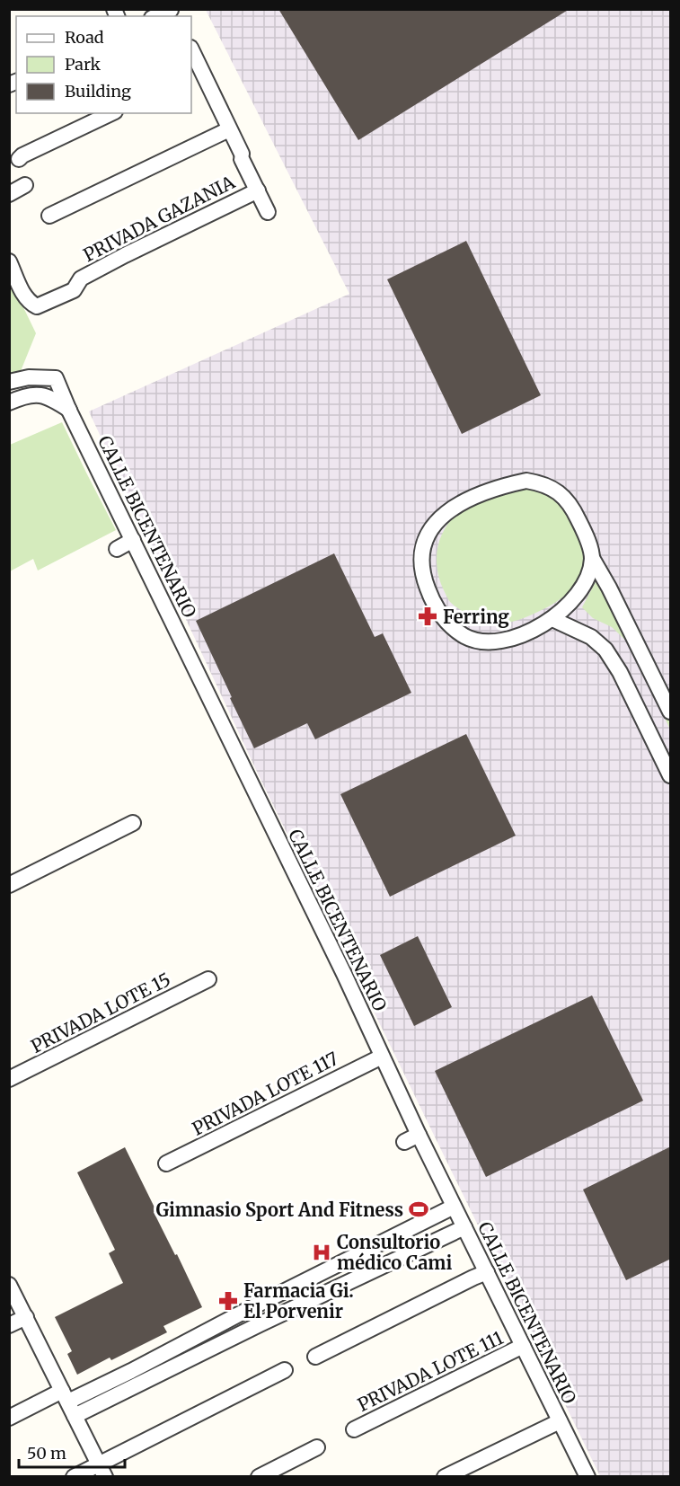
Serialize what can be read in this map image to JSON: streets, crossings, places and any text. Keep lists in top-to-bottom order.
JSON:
{
  "streets": {
    "street": [
      "PRIVADA GAZANIA",
      "CALLE BICENTENARIO",
      "PRIVADA LOTE 15",
      "PRIVADA LOTE 117",
      "PRIVADA LOTE 111"
    ]
  },
  "crossings": [
    ["CALLE BICENTENARIO", "PRIVADA LOTE 117"],
    ["CALLE BICENTENARIO", "PRIVADA LOTE 111"]
  ],
  "places": {
    "pharmacy": ["Ferring", "Farmacia Gi. El Porvenir"],
    "sports": ["Gimnasio Sport And Fitness"],
    "hospital": ["Consultorio médico Cami"]
  },
  "legend": ["Road", "Park", "Building"],
  "scale_bar": "50 m"
}
